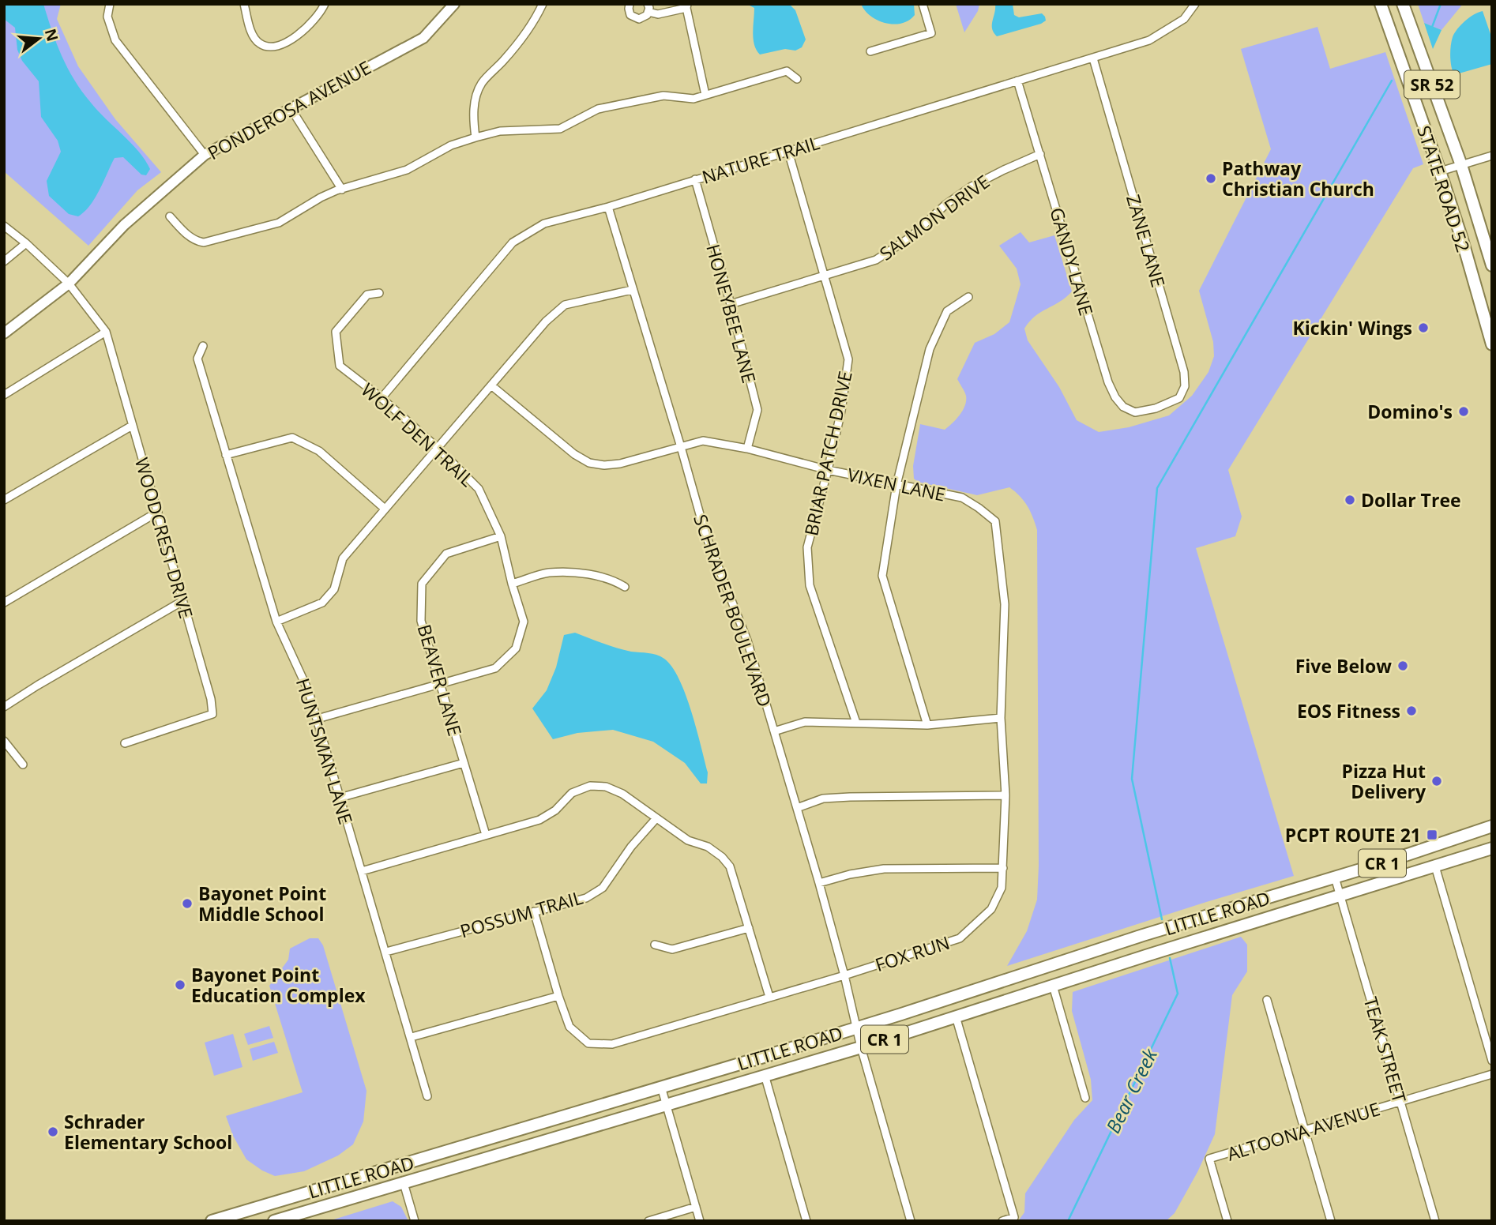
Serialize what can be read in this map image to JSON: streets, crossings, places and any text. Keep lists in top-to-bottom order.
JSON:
{
  "streets": {
    "main road": [
      "SR 52",
      "STATE ROAD 52",
      "CR 1",
      "LITTLE ROAD"
    ],
    "street": [
      "PONDEROSA AVENUE",
      "NATURE TRAIL",
      "SALMON DRIVE",
      "ZANE LANE",
      "GANDY LANE",
      "HONEYBEE LANE",
      "WOLF DEN TRAIL",
      "BRIAR PATCH DRIVE",
      "VIXEN LANE",
      "WOODCREST DRIVE",
      "SCHRADER BOULEVARD",
      "BEAVER LANE",
      "HUNTSMAN LANE",
      "POSSUM TRAIL",
      "FOX RUN",
      "TEAK STREET",
      "ALTOONA AVENUE"
    ]
  },
  "crossings": [
    ["PONDEROSA AVENUE", "WOODCREST DRIVE"],
    ["NATURE TRAIL", "ZANE LANE"],
    ["NATURE TRAIL", "GANDY LANE"],
    ["NATURE TRAIL", "HONEYBEE LANE"],
    ["NATURE TRAIL", "WOLF DEN TRAIL"],
    ["NATURE TRAIL", "BRIAR PATCH DRIVE"],
    ["NATURE TRAIL", "SCHRADER BOULEVARD"],
    ["SALMON DRIVE", "GANDY LANE"],
    ["SALMON DRIVE", "HONEYBEE LANE"],
    ["SALMON DRIVE", "BRIAR PATCH DRIVE"],
    ["ZANE LANE", "GANDY LANE"],
    ["HONEYBEE LANE", "VIXEN LANE"],
    ["WOLF DEN TRAIL", "BEAVER LANE"],
    ["WOLF DEN TRAIL", "HUNTSMAN LANE"],
    ["BRIAR PATCH DRIVE", "VIXEN LANE"],
    ["VIXEN LANE", "SCHRADER BOULEVARD"],
    ["VIXEN LANE", "FOX RUN"],
    ["SCHRADER BOULEVARD", "LITTLE ROAD"],
    ["SCHRADER BOULEVARD", "FOX RUN"],
    ["HUNTSMAN LANE", "POSSUM TRAIL"],
    ["LITTLE ROAD", "TEAK STREET"],
    ["POSSUM TRAIL", "FOX RUN"],
    ["TEAK STREET", "ALTOONA AVENUE"]
  ],
  "water": ["Bear Creek"],
  "places": {
    "other": [
      "Pathway Christian Church",
      "Kickin' Wings",
      "Domino's",
      "Dollar Tree",
      "Five Below",
      "EOS Fitness",
      "Pizza Hut Delivery",
      "Bayonet Point Middle School",
      "Bayonet Point Education Complex",
      "Schrader Elementary School"
    ],
    "transit": ["PCPT ROUTE 21"]
  },
  "north": "right"
}
